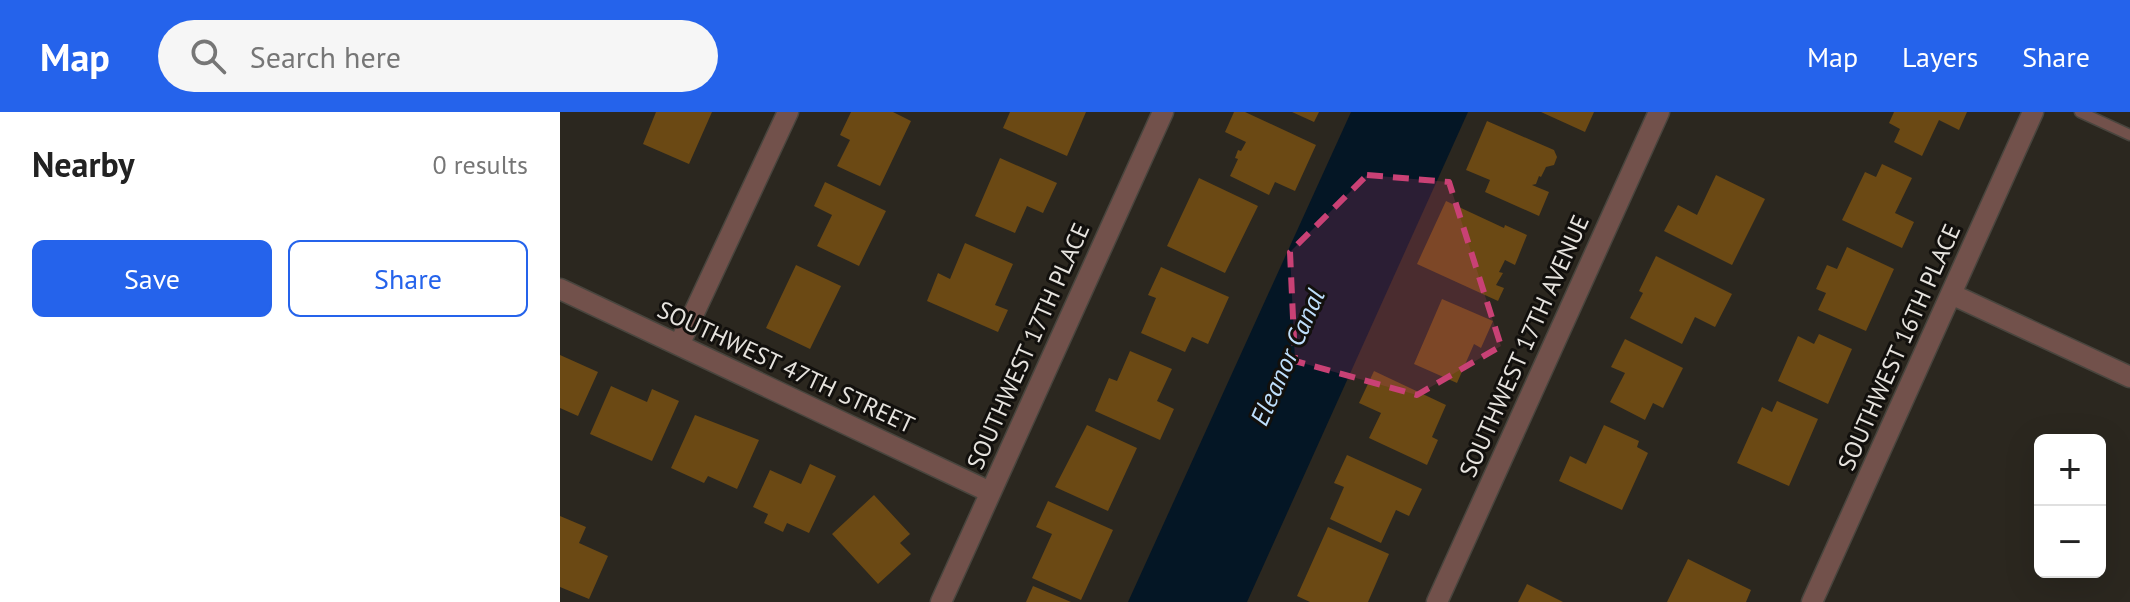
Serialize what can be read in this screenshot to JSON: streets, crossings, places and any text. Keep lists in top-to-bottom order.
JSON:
{
  "streets": {
    "street": [
      "SOUTHWEST 17TH PLACE",
      "SOUTHWEST 17TH AVENUE",
      "SOUTHWEST 16TH PLACE",
      "SOUTHWEST 47TH STREET"
    ]
  },
  "crossings": [
    ["SOUTHWEST 17TH PLACE", "SOUTHWEST 47TH STREET"]
  ],
  "water": ["Eleanor Canal"],
  "page": {
    "header": "Map",
    "search": "Search here",
    "nav": ["Map", "Layers", "Share"],
    "heading": ["Nearby", "0 results"],
    "buttons": ["Save", "Share"],
    "map_buttons": ["+", "−"]
  }
}
